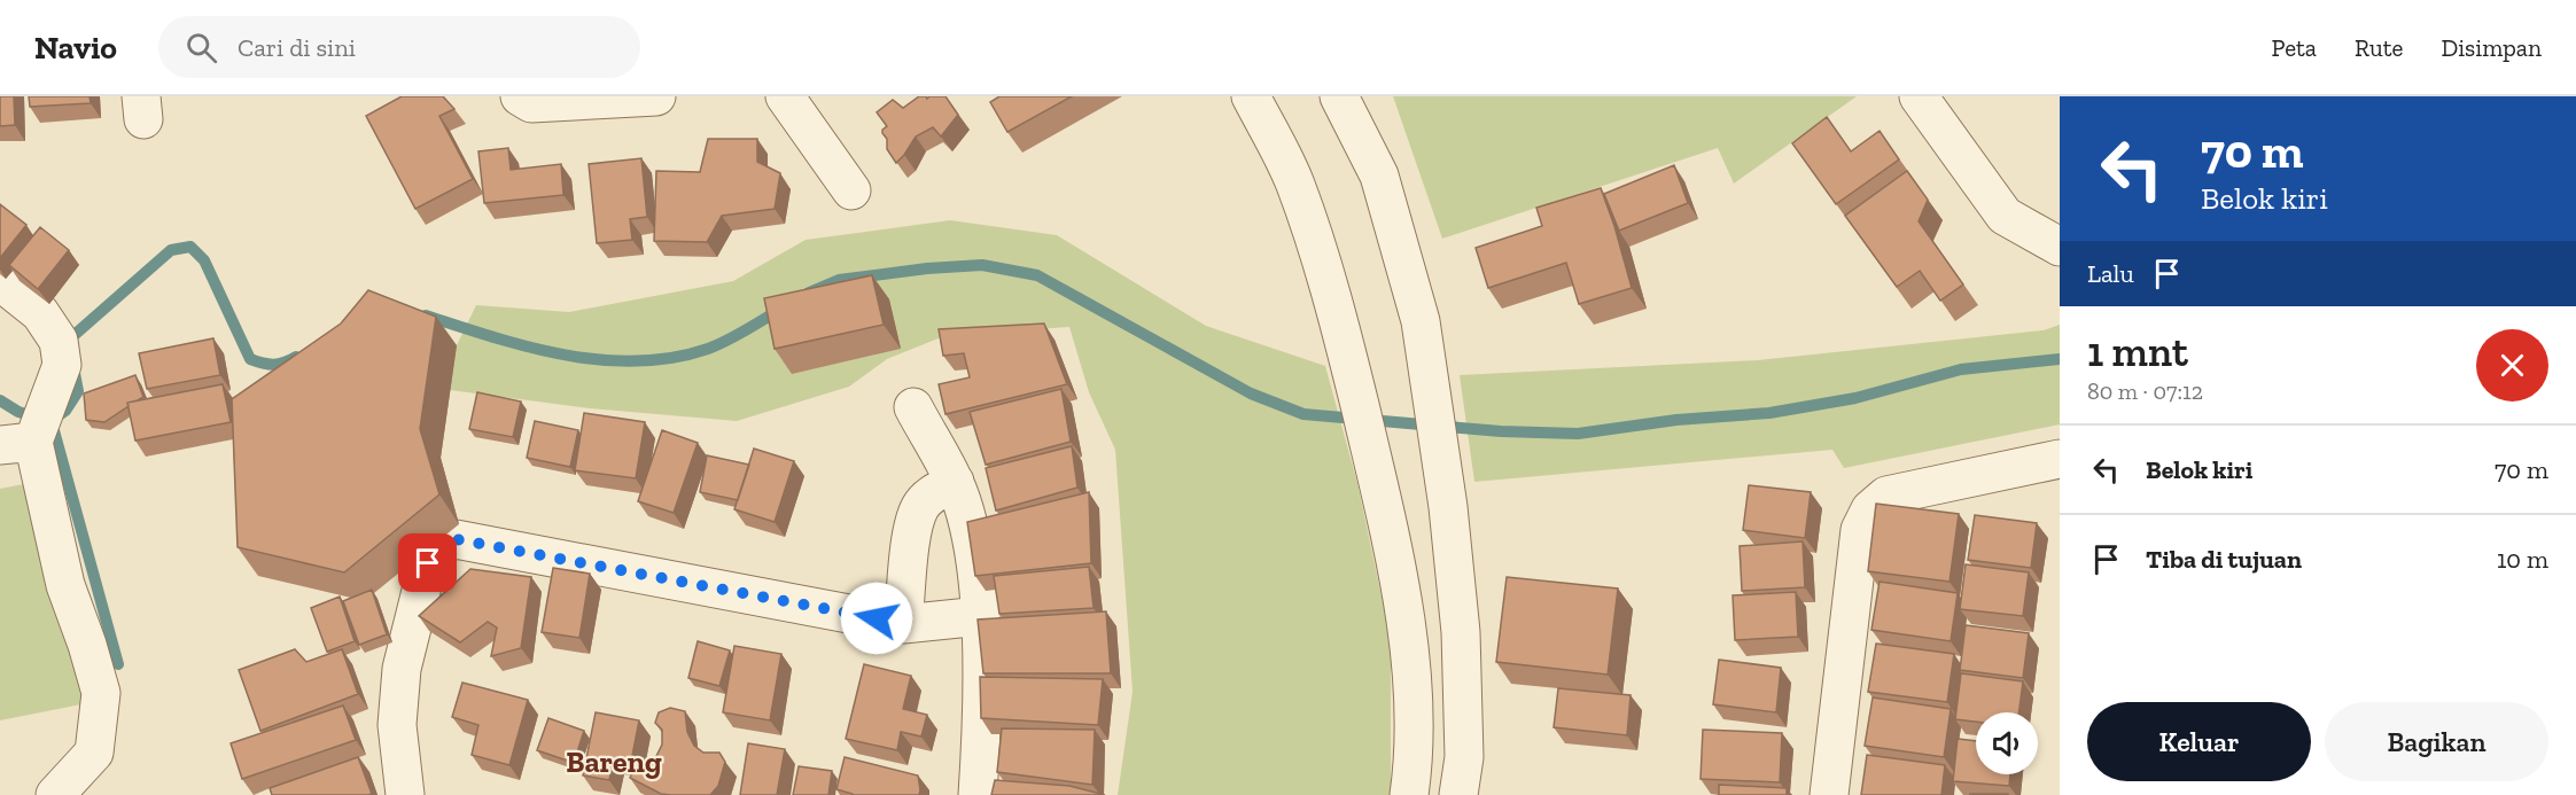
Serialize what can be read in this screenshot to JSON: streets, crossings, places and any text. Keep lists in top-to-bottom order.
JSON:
{
  "districts": ["Bareng"],
  "page": {
    "header": "Navio",
    "search": "Cari di sini",
    "nav": ["Peta", "Rute", "Disimpan"],
    "turn": ["70 m", "Belok kiri"],
    "then": "Lalu",
    "heading": ["1 mnt", "80 m · 07:12"],
    "list": [
      {
        "name": "Belok kiri",
        "value": "70 m"
      },
      {
        "name": "Tiba di tujuan",
        "value": "10 m"
      }
    ],
    "buttons": ["Keluar", "Bagikan"]
  }
}
